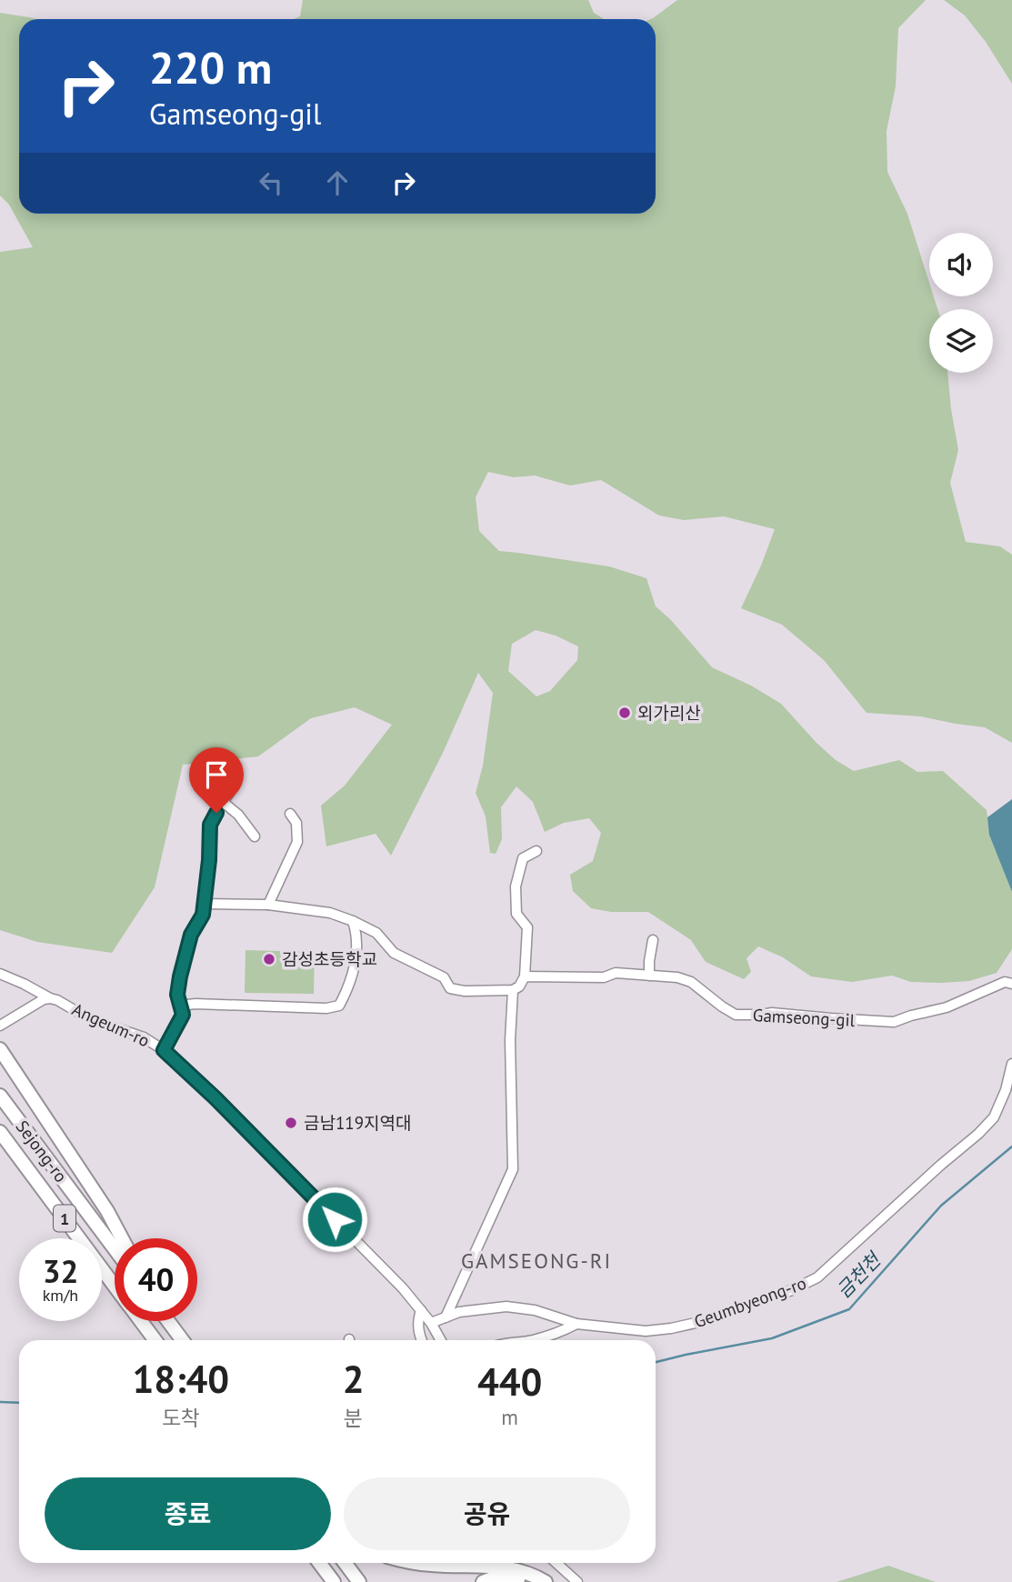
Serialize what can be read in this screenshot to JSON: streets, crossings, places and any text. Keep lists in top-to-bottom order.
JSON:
{
  "streets": {
    "highway": ["Sejong-ro", "1"],
    "street": ["Gamseong-gil", "Angeum-ro", "Geumbyeong-ro"]
  },
  "crossings": [
    ["Angeum-ro", "Geumbyeong-ro"]
  ],
  "districts": ["GAMSEONG-RI"],
  "water": ["금천천"],
  "places": ["외가리산", "감성초등학교", "금남119지역대"],
  "page": {
    "turn": ["220 m", "Gamseong-gil"],
    "speed": "32 km/h",
    "limit": "40",
    "eta": [
      "18:40",
      "도착",
      "2",
      "분",
      "440",
      "m"
    ],
    "buttons": ["종료", "공유"]
  }
}
